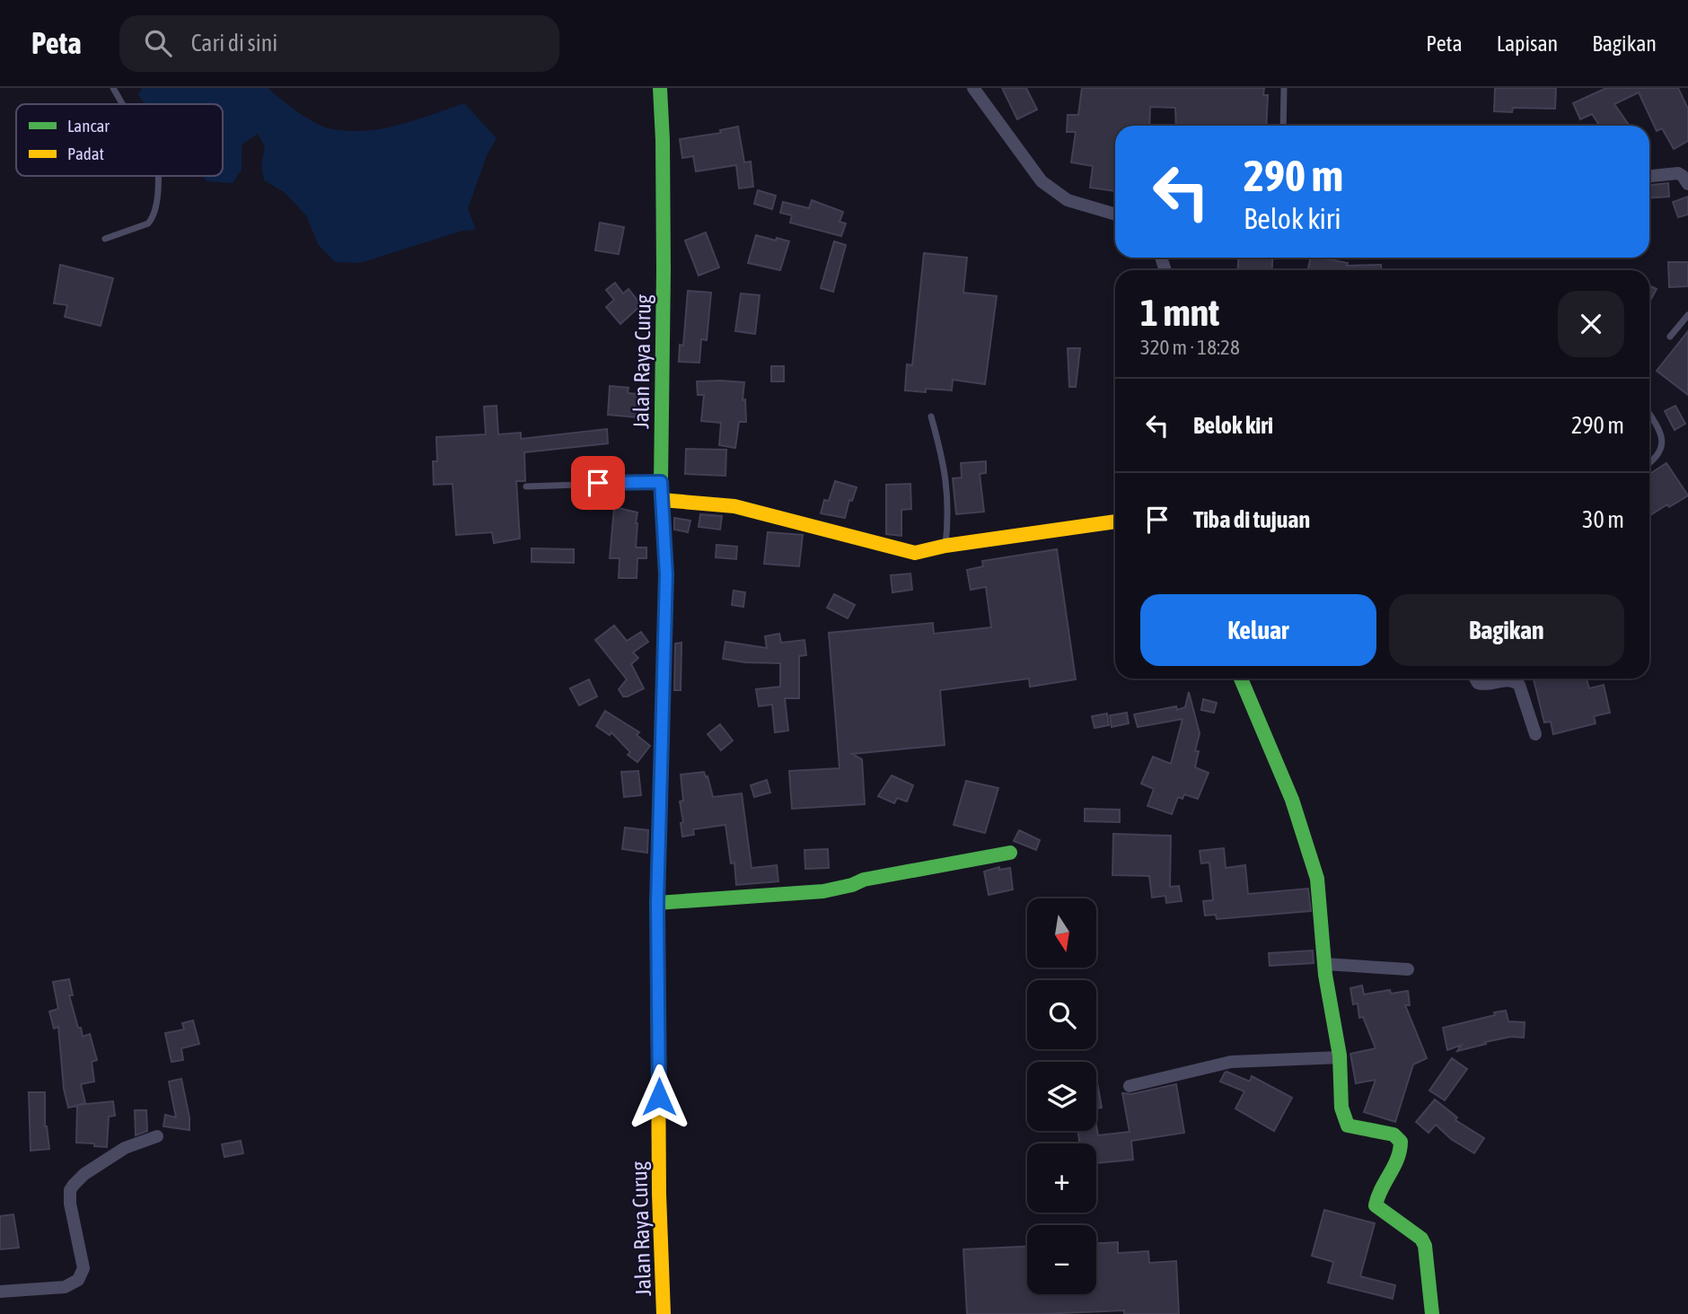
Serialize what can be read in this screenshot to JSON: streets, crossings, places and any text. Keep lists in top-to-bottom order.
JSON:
{
  "streets": {
    "street": ["Jalan Raya Curug"]
  },
  "legend": ["Lancar", "Padat"],
  "north": "bottom",
  "page": {
    "header": "Peta",
    "search": "Cari di sini",
    "nav": ["Peta", "Lapisan", "Bagikan"],
    "turn": ["290 m", "Belok kiri"],
    "heading": ["1 mnt", "320 m · 18:28"],
    "list": [
      {
        "name": "Belok kiri",
        "value": "290 m"
      },
      {
        "name": "Tiba di tujuan",
        "value": "30 m"
      }
    ],
    "buttons": ["Keluar", "Bagikan"],
    "map_buttons": ["+", "−"]
  }
}
